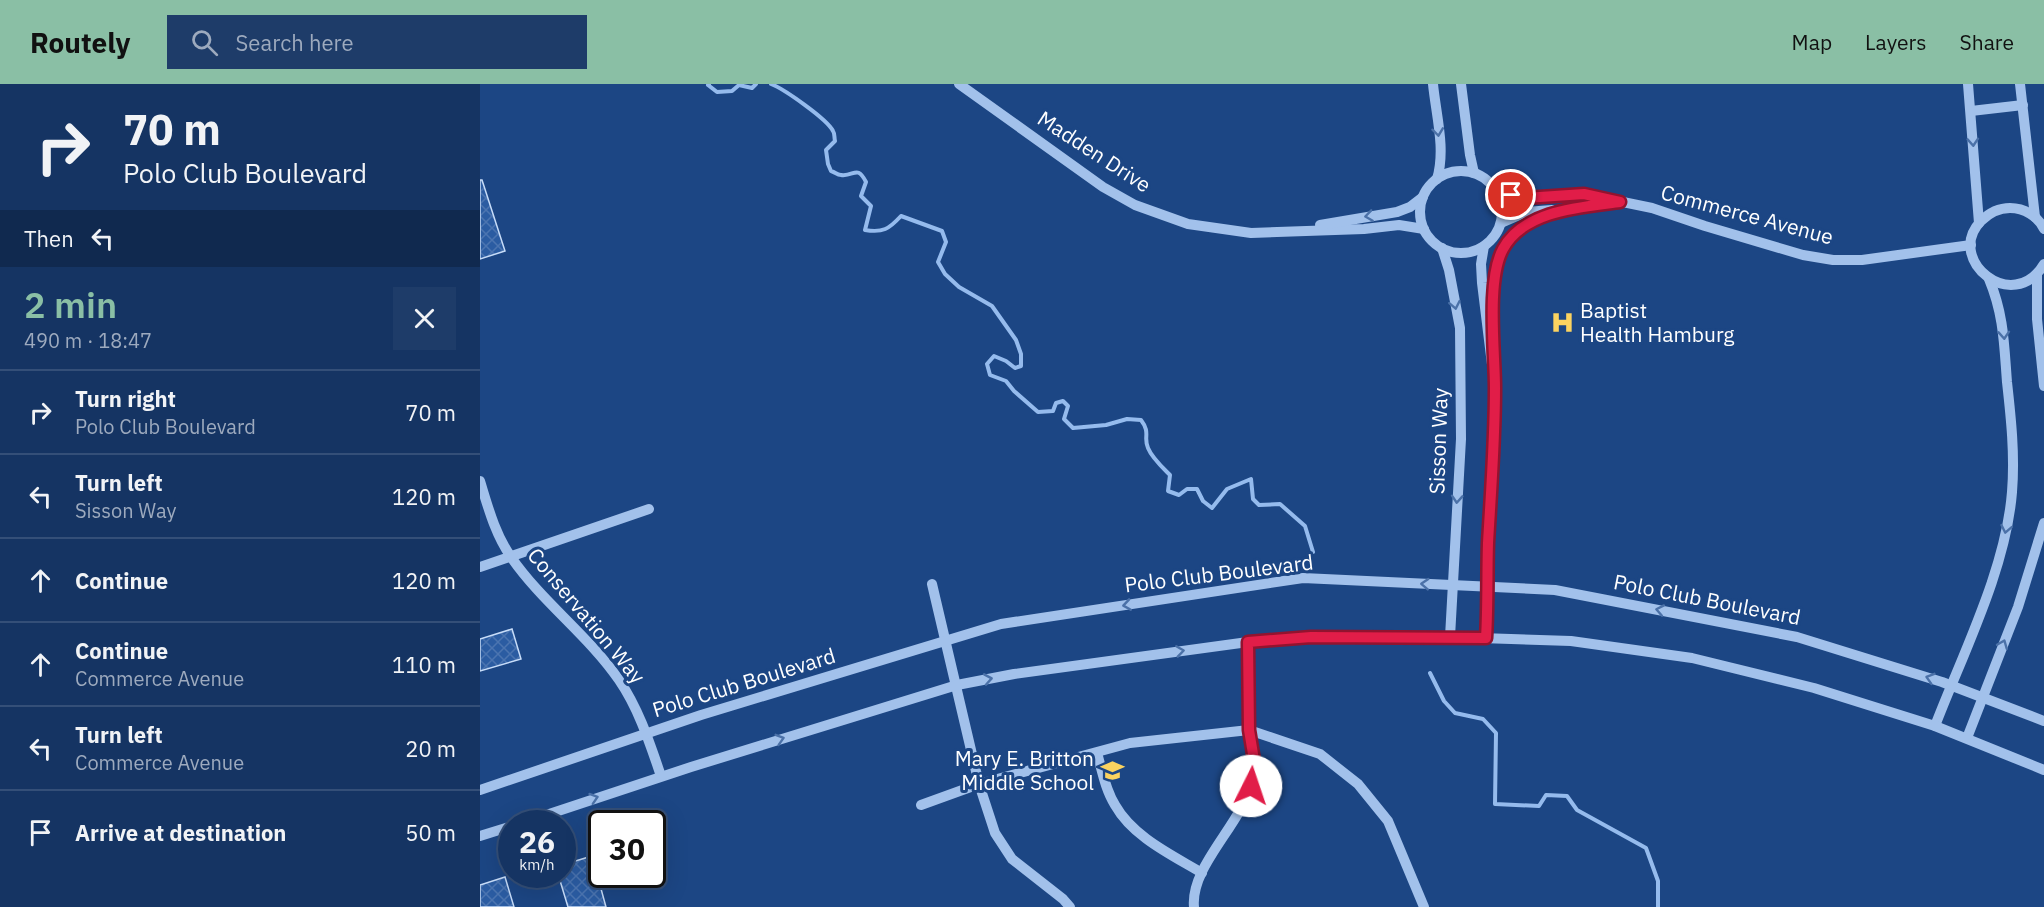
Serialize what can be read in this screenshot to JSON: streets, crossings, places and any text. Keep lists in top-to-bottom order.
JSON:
{
  "streets": {
    "street": [
      "Madden Drive",
      "Commerce Avenue",
      "Sisson Way",
      "Polo Club Boulevard",
      "Conservation Way"
    ]
  },
  "crossings": [
    ["Madden Drive", "Commerce Avenue"],
    ["Madden Drive", "Sisson Way"],
    ["Commerce Avenue", "Sisson Way"],
    ["Sisson Way", "Polo Club Boulevard"],
    ["Polo Club Boulevard", "Conservation Way"]
  ],
  "places": {
    "hospital": ["Baptist Health Hamburg"],
    "school or university": ["Mary E. Britton Middle School"]
  },
  "page": {
    "header": "Routely",
    "search": "Search here",
    "nav": ["Map", "Layers", "Share"],
    "turn": ["70 m", "Polo Club Boulevard"],
    "then": "Then",
    "heading": ["2 min", "490 m · 18:47"],
    "list": [
      {
        "name": "Turn right",
        "note": "Polo Club Boulevard",
        "value": "70 m"
      },
      {
        "name": "Turn left",
        "note": "Sisson Way",
        "value": "120 m"
      },
      {
        "name": "Continue",
        "value": "120 m"
      },
      {
        "name": "Continue",
        "note": "Commerce Avenue",
        "value": "110 m"
      },
      {
        "name": "Turn left",
        "note": "Commerce Avenue",
        "value": "20 m"
      },
      {
        "name": "Arrive at destination",
        "value": "50 m"
      }
    ],
    "speed": "26 km/h",
    "limit": "30"
  }
}
